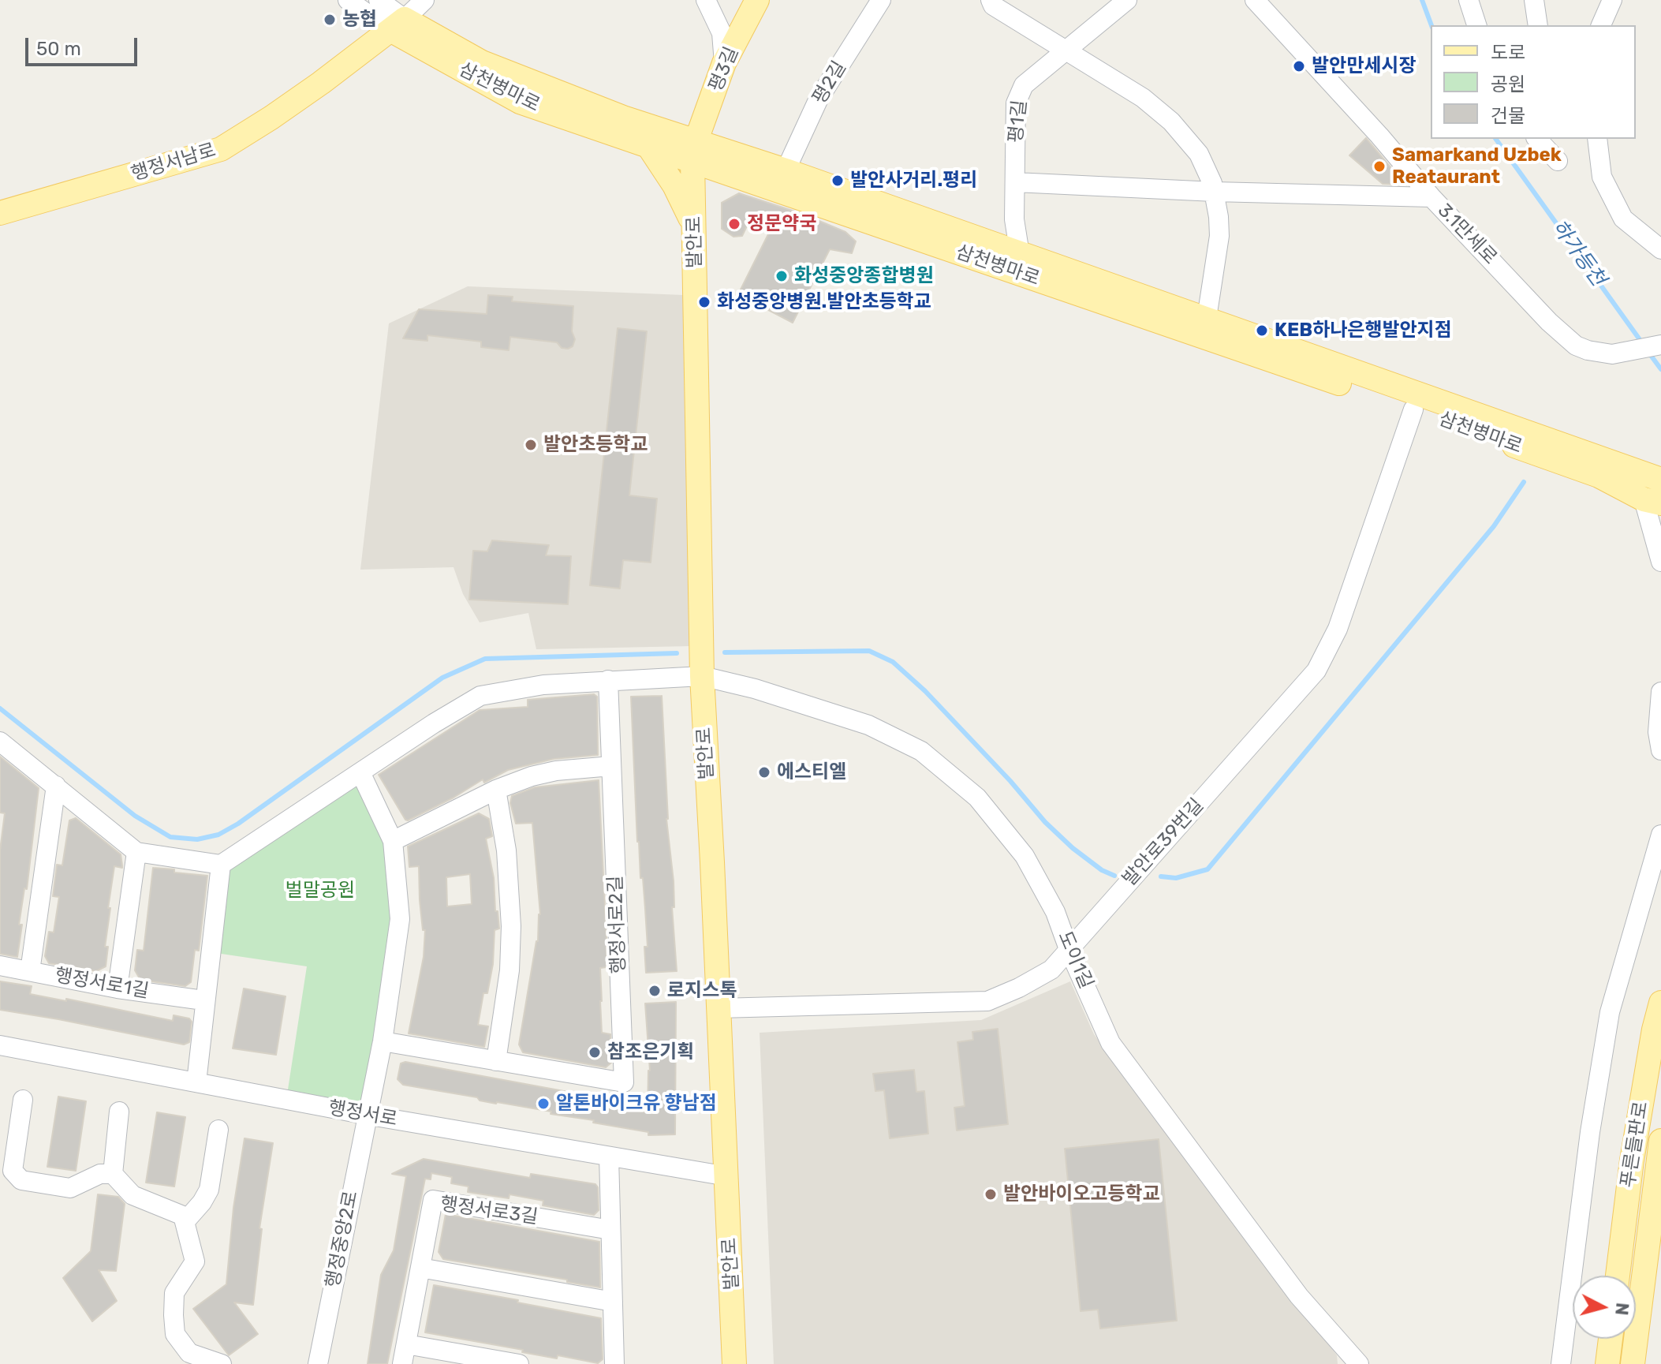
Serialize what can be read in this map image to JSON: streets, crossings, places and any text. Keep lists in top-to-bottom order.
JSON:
{
  "streets": {
    "main road": [
      "평3길",
      "삼천병마로",
      "행정서남로",
      "발안로",
      "푸른들판로"
    ],
    "street": [
      "평2길",
      "평1길",
      "3.1만세로",
      "발안로39번길",
      "행정서로2길",
      "도이1길",
      "행정서로1길",
      "행정서로",
      "행정서로3길",
      "행정중앙2로"
    ]
  },
  "crossings": [
    ["평3길", "삼천병마로"],
    ["평3길", "발안로"],
    ["평2길", "삼천병마로"],
    ["삼천병마로", "평1길"],
    ["삼천병마로", "행정서남로"],
    ["삼천병마로", "발안로"],
    ["삼천병마로", "발안로39번길"],
    ["발안로", "발안로39번길"],
    ["발안로", "도이1길"],
    ["발안로", "행정서로"],
    ["발안로39번길", "도이1길"],
    ["행정서로", "행정중앙2로"]
  ],
  "water": ["하가등천"],
  "parks": ["벌말공원"],
  "places": [
    "농협",
    "발안만세시장",
    "Samarkand Uzbek Reataurant",
    "발안사거리.평리",
    "정문약국",
    "화성중앙종합병원",
    "화성중앙병원.발안초등학교",
    "KEB하나은행발안지점",
    "발안초등학교",
    "에스티엘",
    "로지스톡",
    "참조은기획",
    "알톤바이크유 향남점",
    "발안바이오고등학교"
  ],
  "legend": ["도로", "공원", "건물"],
  "scale_bar": "50 m",
  "north": "right"
}
